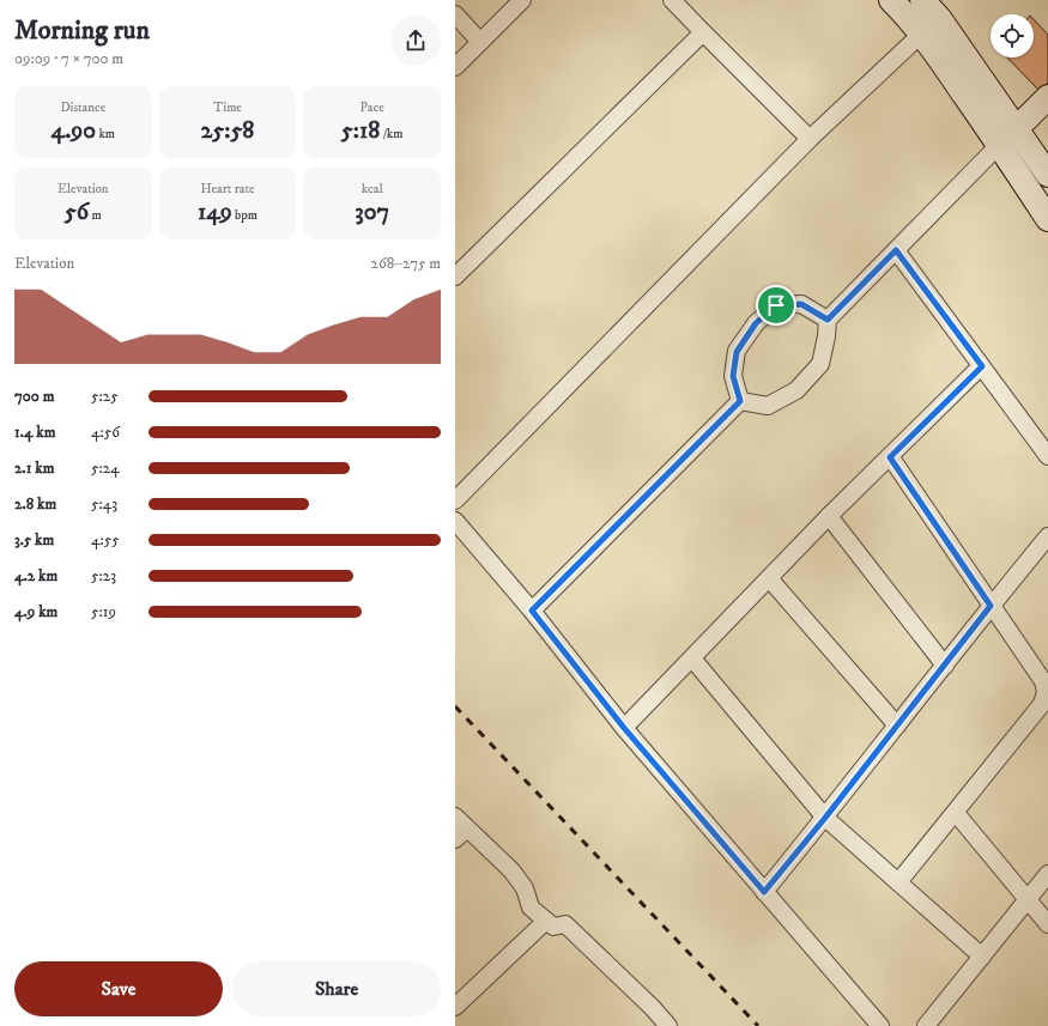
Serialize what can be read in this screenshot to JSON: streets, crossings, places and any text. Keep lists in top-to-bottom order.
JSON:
{
  "page": {
    "heading": ["Morning run", "09:09 · 7 × 700 m"],
    "stats": [
      ["Distance", "4.90 km"],
      ["Time", "25:58"],
      ["Pace", "5:18 /km"],
      ["Elevation", "56 m"],
      ["Heart rate", "149 bpm"],
      ["kcal", "307"]
    ],
    "chart": ["Elevation", "268–275 m"],
    "list": [
      {
        "name": "700 m",
        "note": "5:25"
      },
      {
        "name": "1.4 km",
        "note": "4:56"
      },
      {
        "name": "2.1 km",
        "note": "5:24"
      },
      {
        "name": "2.8 km",
        "note": "5:43"
      },
      {
        "name": "3.5 km",
        "note": "4:55"
      },
      {
        "name": "4.2 km",
        "note": "5:23"
      },
      {
        "name": "4.9 km",
        "note": "5:19"
      }
    ],
    "buttons": ["Save", "Share"]
  }
}
